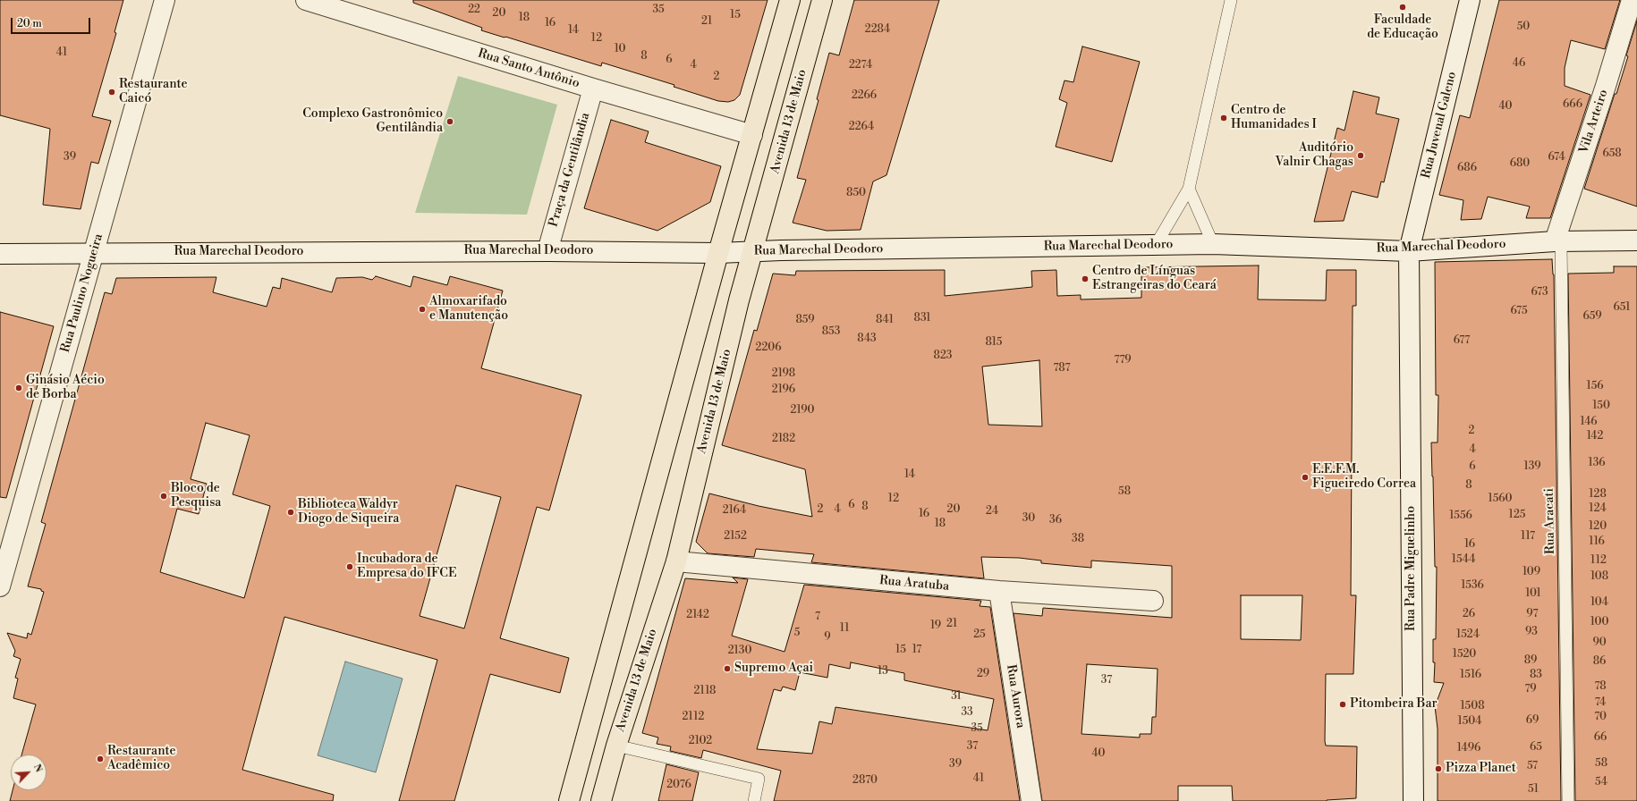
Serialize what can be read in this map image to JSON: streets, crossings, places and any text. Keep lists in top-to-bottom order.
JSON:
{
  "streets": {
    "main road": ["Avenida 13 de Maio"],
    "street": [
      "Rua Santo Antônio",
      "Vila Arteiro",
      "Rua Juvenal Galeno",
      "Praça da Gentilândia",
      "Rua Marechal Deodoro",
      "Rua Paulino Nogueira",
      "Rua Padre Miguelinho",
      "Rua Aratuba",
      "Rua Aurora"
    ],
    "lane": ["Rua Aracati"]
  },
  "crossings": [
    ["Rua Santo Antônio", "Praça da Gentilândia"],
    ["Avenida 13 de Maio", "Rua Marechal Deodoro"],
    ["Avenida 13 de Maio", "Rua Aratuba"],
    ["Vila Arteiro", "Rua Marechal Deodoro"],
    ["Vila Arteiro", "Rua Aracati"],
    ["Rua Juvenal Galeno", "Rua Marechal Deodoro"],
    ["Rua Juvenal Galeno", "Rua Padre Miguelinho"],
    ["Praça da Gentilândia", "Rua Marechal Deodoro"],
    ["Rua Marechal Deodoro", "Rua Paulino Nogueira"],
    ["Rua Marechal Deodoro", "Rua Aracati"],
    ["Rua Marechal Deodoro", "Rua Padre Miguelinho"],
    ["Rua Aratuba", "Rua Aurora"]
  ],
  "places": [
    "Faculdade de Educação",
    "Restaurante Caicó",
    "Centro de Humanidades I",
    "Complexo Gastronômico Gentilândia",
    "Auditório Valnir Chagas",
    "Centro de Línguas Estrangeiras do Ceará",
    "Almoxarifado e Manutenção",
    "Ginásio Aécio de Borba",
    "E.E.F.M. Figueiredo Correa",
    "Bloco de Pesquisa",
    "Biblioteca Waldyr Diogo de Siqueira",
    "Incubadora de Empresa do IFCE",
    "Supremo Açai",
    "Pitombeira Bar",
    "Restaurante Acadêmico",
    "Pizza Planet"
  ],
  "house_numbers": [
    "22",
    "35",
    "20",
    "15",
    "18",
    "21",
    "16",
    "50",
    "2284",
    "14",
    "12",
    "10",
    "41",
    "8",
    "6",
    "46",
    "4",
    "2274",
    "2",
    "2266",
    "666",
    "40",
    "2264",
    "658",
    "39",
    "674",
    "680",
    "686",
    "850",
    "673",
    "651",
    "675",
    "659",
    "831",
    "859",
    "841",
    "853",
    "843",
    "677",
    "815",
    "2206",
    "823",
    "779",
    "787",
    "2198",
    "156",
    "2196",
    "150",
    "2190",
    "146",
    "2",
    "142",
    "2182",
    "4",
    "136",
    "6",
    "139",
    "14",
    "8",
    "58",
    "128",
    "12",
    "1560",
    "6",
    "8",
    "124",
    "2",
    "4",
    "20",
    "2164",
    "24",
    "16",
    "125",
    "1556",
    "30",
    "36",
    "18",
    "120",
    "2152",
    "117",
    "38",
    "116",
    "16",
    "1544",
    "112",
    "109",
    "108",
    "1536",
    "101",
    "104",
    "26",
    "97",
    "2142",
    "7",
    "100",
    "21",
    "19",
    "11",
    "93",
    "5",
    "25",
    "1524",
    "9",
    "90",
    "15",
    "17",
    "2130",
    "1520",
    "89",
    "86",
    "13",
    "29",
    "1516",
    "83",
    "37",
    "78",
    "79",
    "2118",
    "31",
    "74",
    "1508",
    "33",
    "2112",
    "70",
    "69",
    "1504",
    "35",
    "66",
    "2102",
    "37",
    "65",
    "1496",
    "40",
    "58",
    "39",
    "57",
    "41",
    "2870",
    "54",
    "2076",
    "51"
  ],
  "scale_bar": "20 m",
  "north": "top right"
}
